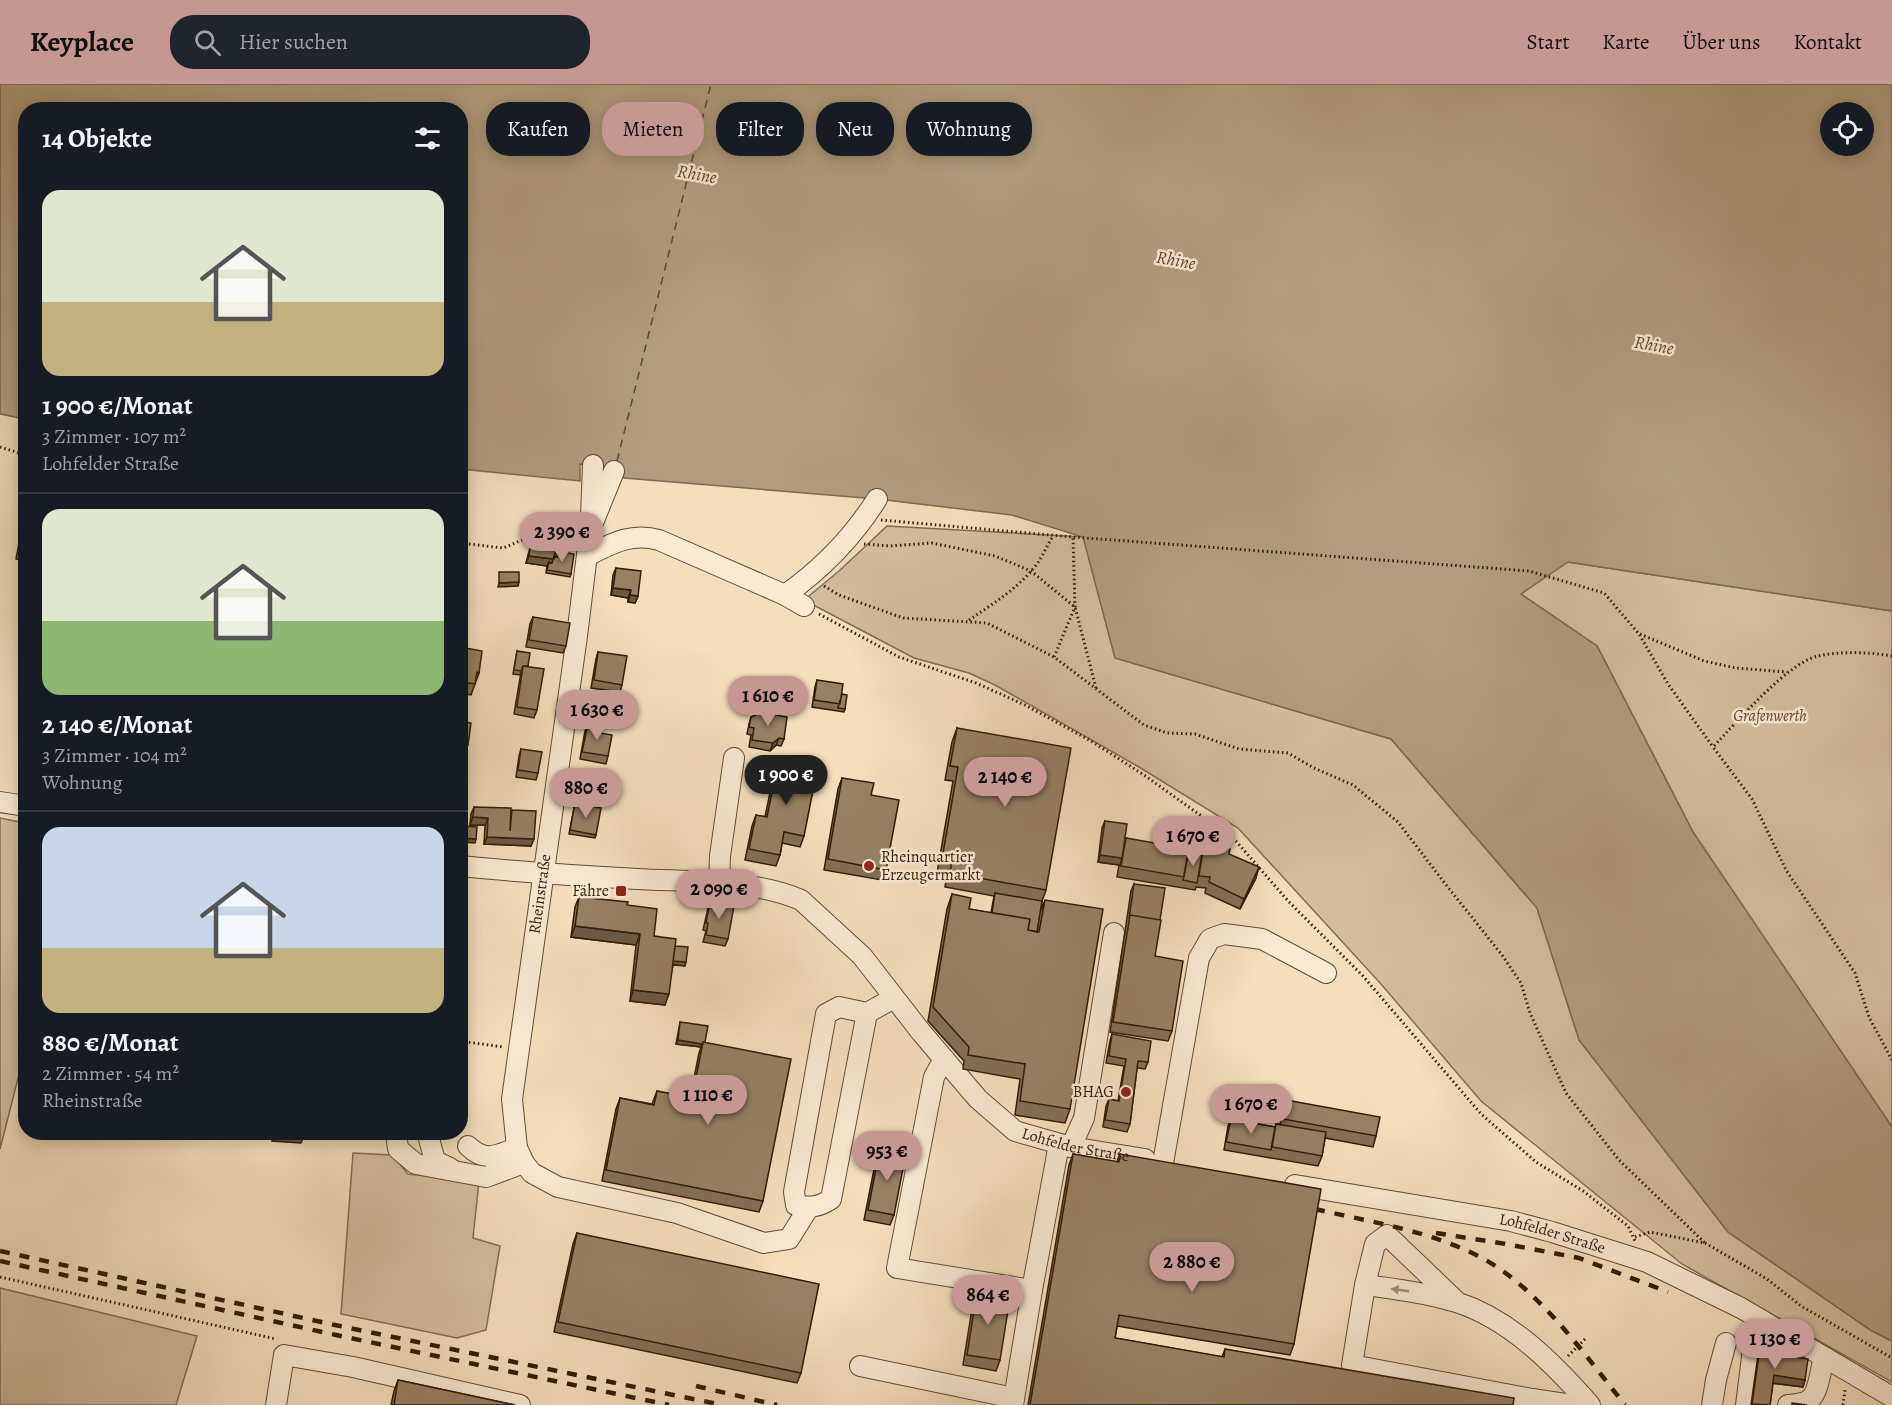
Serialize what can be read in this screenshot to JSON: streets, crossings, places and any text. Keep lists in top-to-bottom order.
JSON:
{
  "streets": {
    "street": ["Rheinstraße", "Lohfelder Straße"]
  },
  "crossings": [
    ["Rheinstraße", "Lohfelder Straße"]
  ],
  "water": ["Rhine"],
  "parks": ["Grafenwerth"],
  "places": {
    "other": ["Rheinquartier Erzeugermarkt", "BHAG"],
    "transit": ["Fähre"]
  },
  "page": {
    "header": "Keyplace",
    "search": "Hier suchen",
    "nav": [
      "Start",
      "Karte",
      "Über uns",
      "Kontakt"
    ],
    "chip": [
      "Kaufen",
      "Mieten",
      "Filter",
      "Neu",
      "Wohnung"
    ],
    "heading": "14 Objekte",
    "list": [
      {
        "name": "1 900 €/Monat",
        "note": "3 Zimmer · 107 m² · Lohfelder Straße"
      },
      {
        "name": "2 140 €/Monat",
        "note": "3 Zimmer · 104 m² · Wohnung"
      },
      {
        "name": "880 €/Monat",
        "note": "2 Zimmer · 54 m² · Rheinstraße"
      }
    ],
    "price": [
      "2 390 €",
      "1 610 €",
      "1 630 €",
      "1 900 €",
      "2 140 €",
      "880 €",
      "1 670 €",
      "2 090 €",
      "1 110 €",
      "1 670 €",
      "953 €",
      "2 880 €",
      "864 €",
      "1 130 €"
    ]
  }
}
